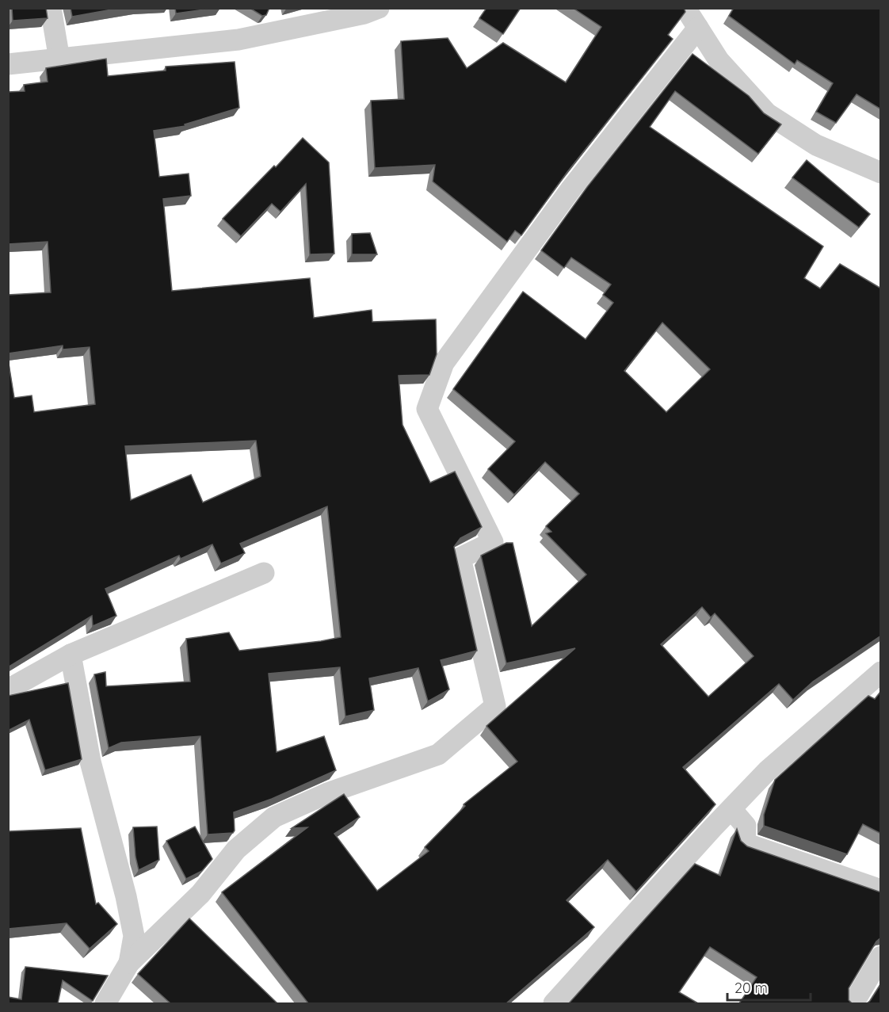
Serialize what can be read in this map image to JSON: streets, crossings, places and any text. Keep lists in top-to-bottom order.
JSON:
{
  "scale_bar": "20 m"
}
